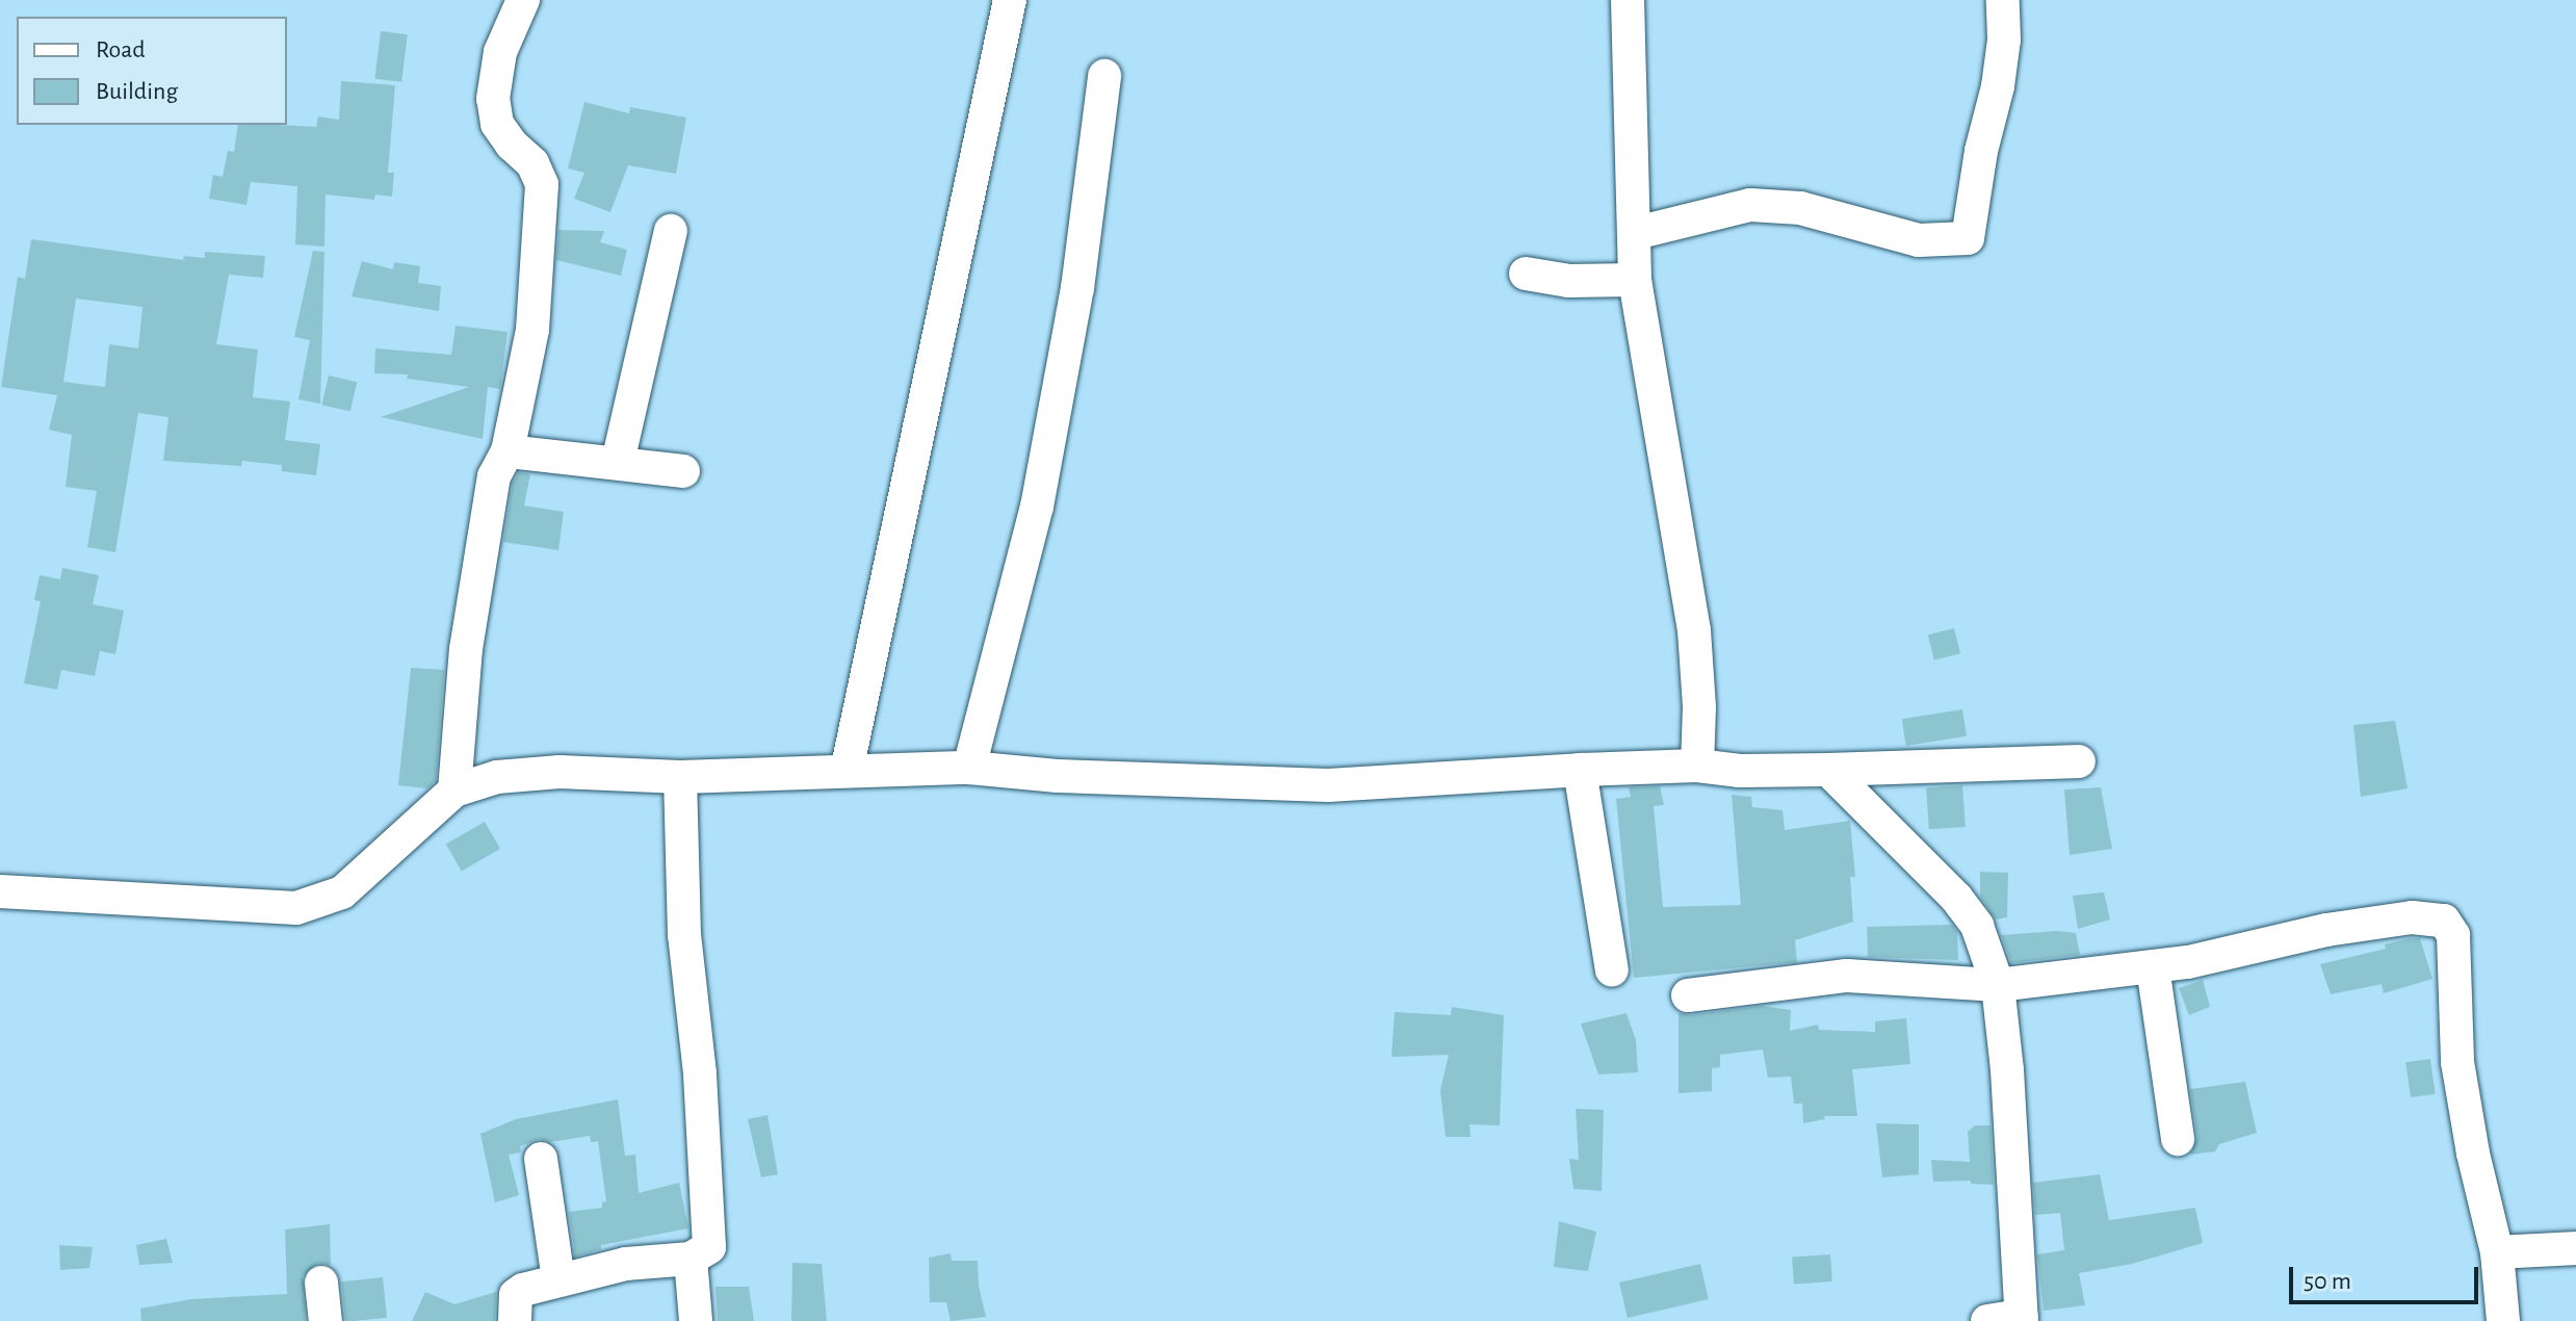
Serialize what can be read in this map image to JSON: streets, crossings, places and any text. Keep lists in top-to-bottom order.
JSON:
{
  "legend": ["Road", "Building"],
  "scale_bar": "50 m"
}
